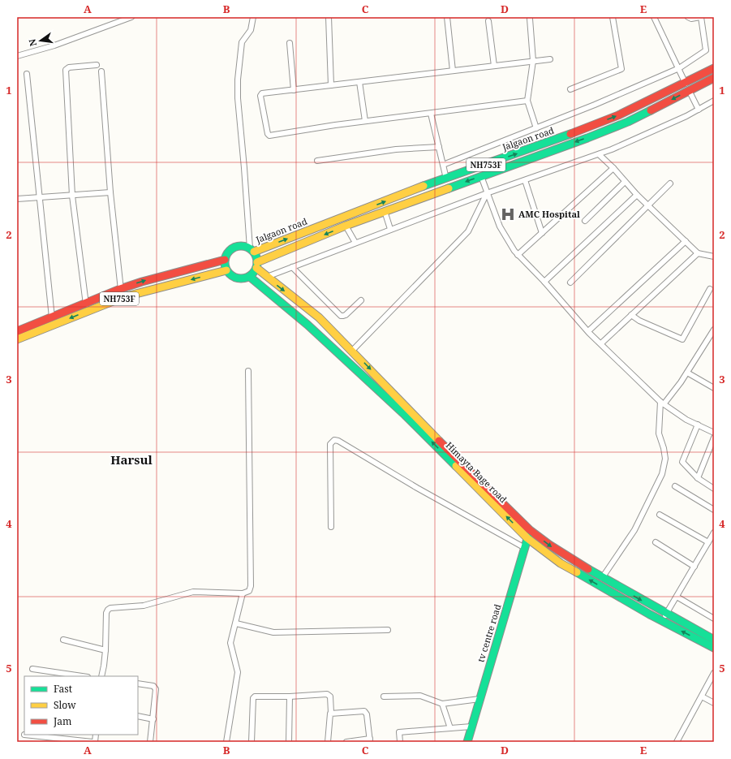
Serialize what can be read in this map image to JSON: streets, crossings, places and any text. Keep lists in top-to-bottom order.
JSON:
{
  "streets": {
    "main road": [
      "Jalgaon road",
      "NH753F",
      "Himayta Bage road",
      "tv centre road"
    ]
  },
  "crossings": [
    ["Jalgaon road", "NH753F"],
    ["Jalgaon road", "Himayta Bage road"],
    ["NH753F", "Himayta Bage road"],
    ["Himayta Bage road", "tv centre road"]
  ],
  "districts": ["Harsul"],
  "places": {
    "hospital": ["AMC Hospital"]
  },
  "legend": ["Fast", "Slow", "Jam"],
  "north": "left",
  "grid": {
    "columns": [
      "A",
      "B",
      "C",
      "D",
      "E"
    ],
    "rows": [
      "1",
      "2",
      "3",
      "4",
      "5"
    ]
  }
}
